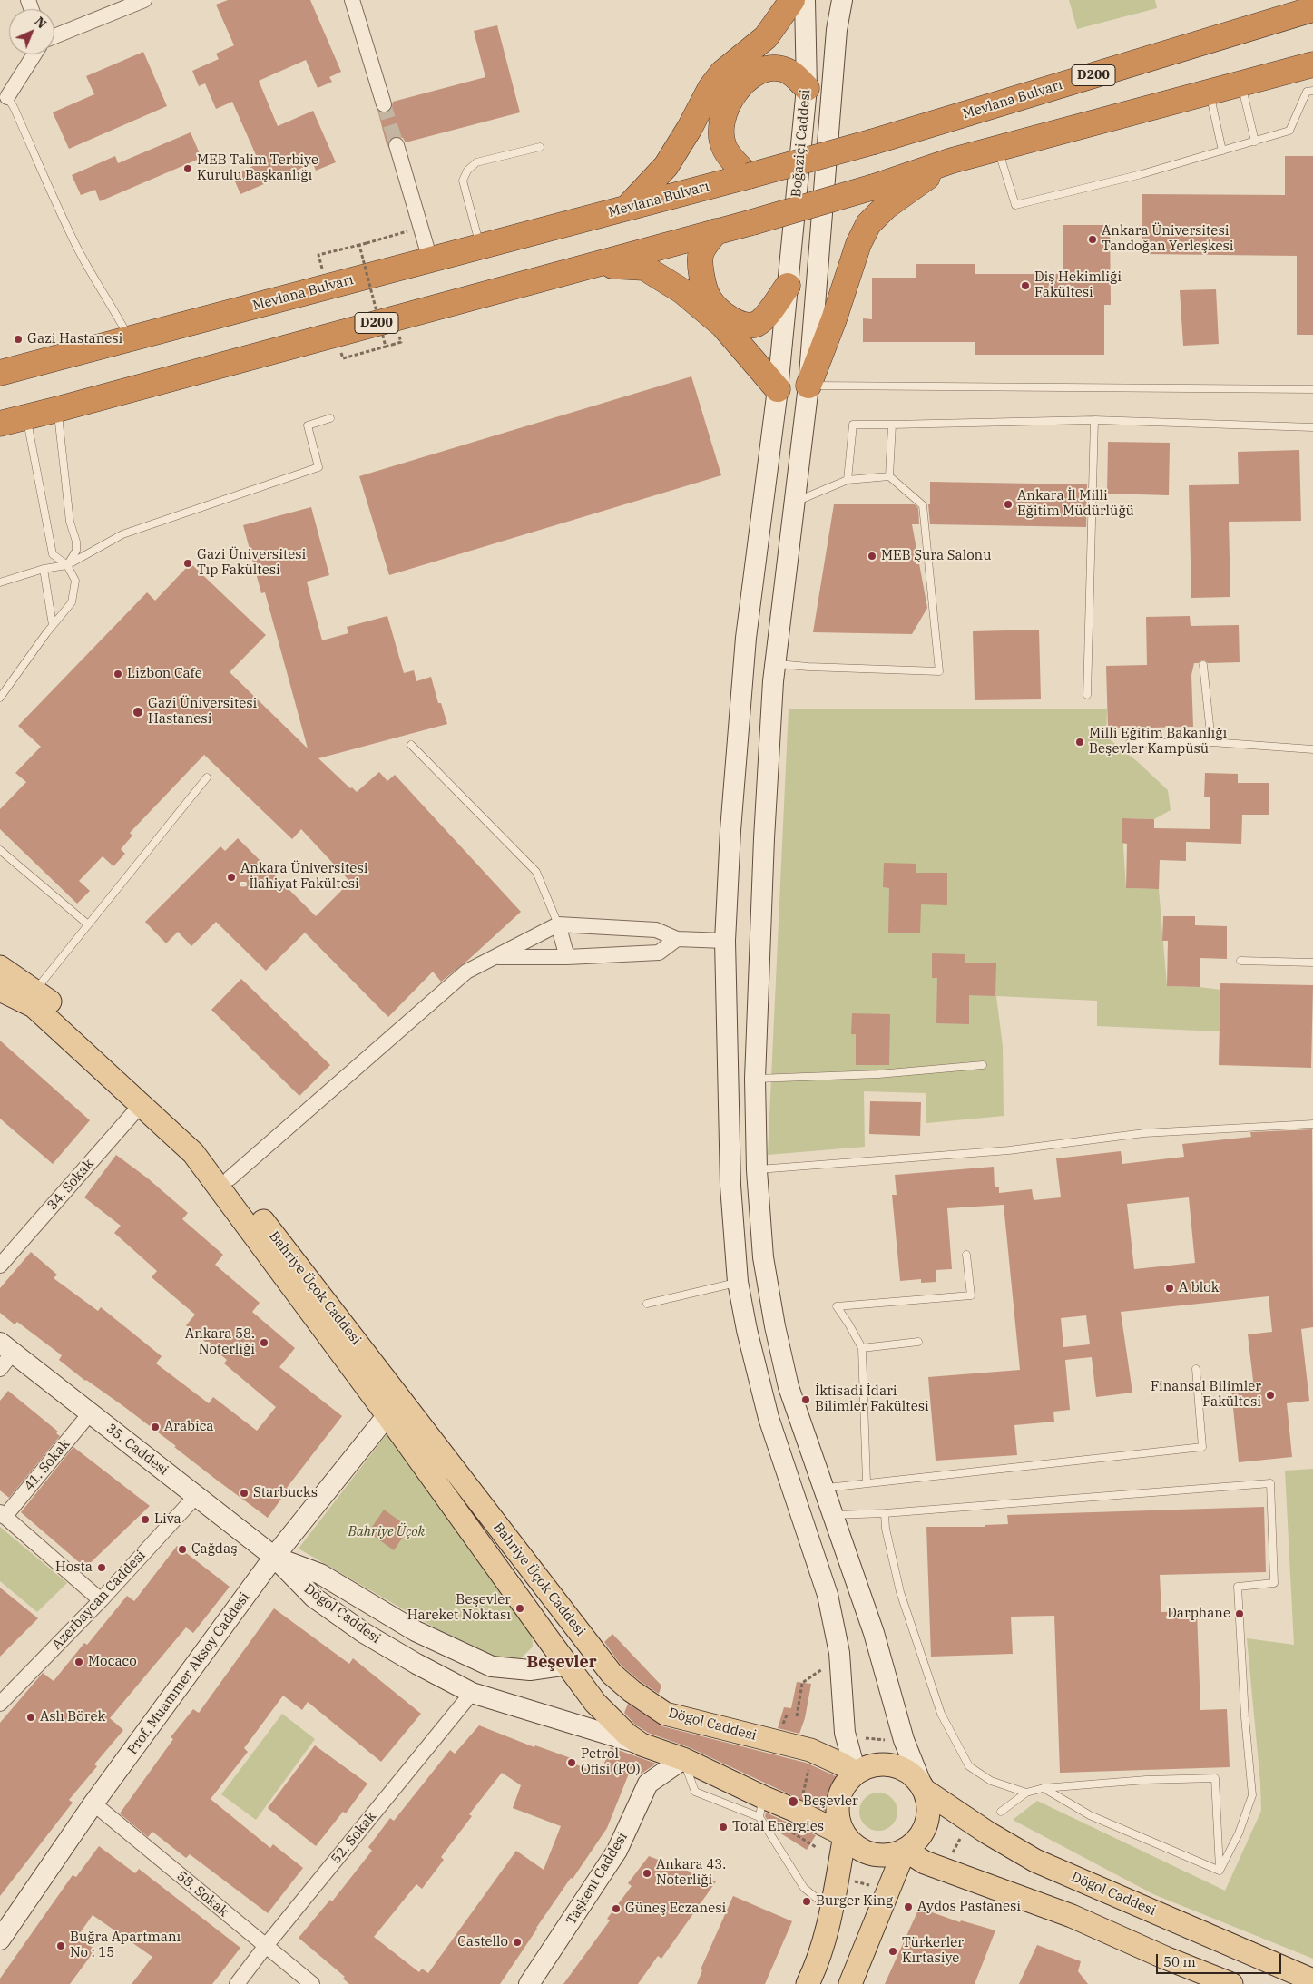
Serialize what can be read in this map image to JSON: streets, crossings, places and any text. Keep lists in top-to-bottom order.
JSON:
{
  "streets": {
    "highway": ["D200", "Mevlana Bulvarı"],
    "main road": [
      "Boğaziçi Caddesi",
      "Bahriye Üçok Caddesi",
      "35. Caddesi",
      "Dögol Caddesi",
      "Prof. Muammer Aksoy Caddesi",
      "Taşkent Caddesi"
    ],
    "street": [
      "34. Sokak",
      "41. Sokak",
      "Azerbaycan Caddesi",
      "52. Sokak",
      "58. Sokak"
    ]
  },
  "crossings": [
    ["Boğaziçi Caddesi", "Dögol Caddesi"],
    ["34. Sokak", "Bahriye Üçok Caddesi"],
    ["Bahriye Üçok Caddesi", "Dögol Caddesi"],
    ["Bahriye Üçok Caddesi", "Prof. Muammer Aksoy Caddesi"],
    ["35. Caddesi", "41. Sokak"],
    ["35. Caddesi", "Azerbaycan Caddesi"],
    ["35. Caddesi", "Dögol Caddesi"],
    ["35. Caddesi", "Prof. Muammer Aksoy Caddesi"],
    ["Dögol Caddesi", "Prof. Muammer Aksoy Caddesi"],
    ["Dögol Caddesi", "52. Sokak"],
    ["Dögol Caddesi", "Taşkent Caddesi"],
    ["Prof. Muammer Aksoy Caddesi", "58. Sokak"],
    ["52. Sokak", "58. Sokak"]
  ],
  "districts": ["Beşevler"],
  "parks": ["Bahriye Üçok"],
  "places": [
    "MEB Talim Terbiye Kurulu Başkanlığı",
    "Ankara Üniversitesi Tandoğan Yerleşkesi",
    "Diş Hekimliği Fakültesi",
    "Gazi Hastanesi",
    "Ankara İl Milli Eğitim Müdürlüğü",
    "MEB Şura Salonu",
    "Gazi Üniversitesi Tıp Fakültesi",
    "Lizbon Cafe",
    "Gazi Üniversitesi Hastanesi",
    "Milli Eğitim Bakanlığı Beşevler Kampüsü",
    "Ankara Üniversitesi - İlahiyat Fakültesi",
    "A blok",
    "Ankara 58. Noterliği",
    "Finansal Bilimler Fakültesi",
    "İktisadi İdari Bilimler Fakültesi",
    "Arabica",
    "Starbucks",
    "Liva",
    "Çağdaş",
    "Hosta",
    "Beşevler Hareket Noktası",
    "Darphane",
    "Mocaco",
    "Aslı Börek",
    "Petrol Ofisi (PO)",
    "Beşevler",
    "Total Energies",
    "Ankara 43. Noterliği",
    "Burger King",
    "Aydos Pastanesi",
    "Güneş Eczanesi",
    "Castello",
    "Buğra Apartmanı No : 15",
    "Türkerler Kırtasiye"
  ],
  "scale_bar": "50 m",
  "north": "top right"
}
